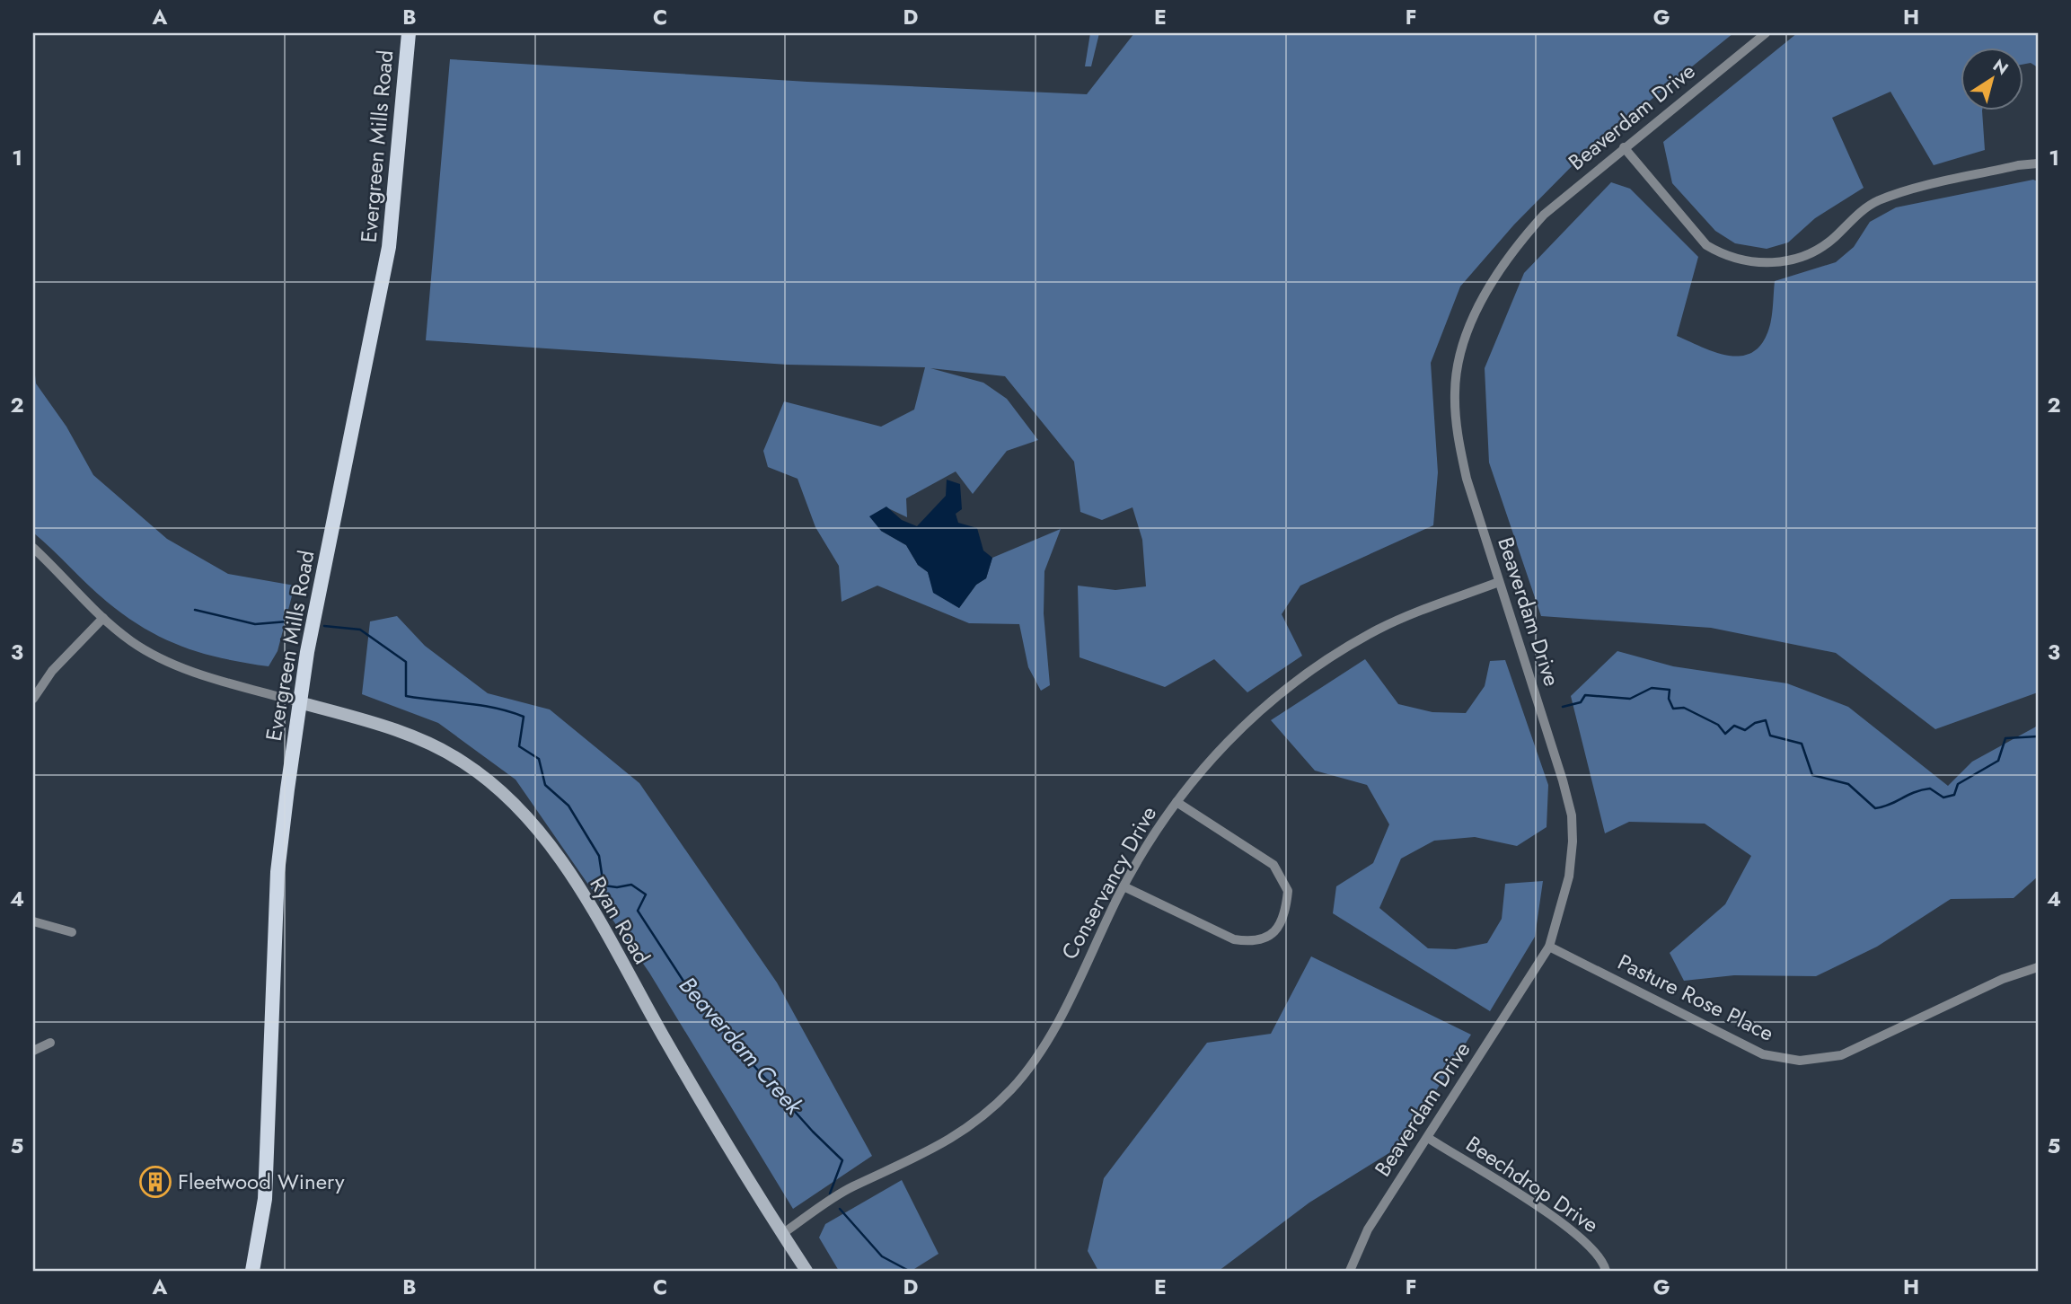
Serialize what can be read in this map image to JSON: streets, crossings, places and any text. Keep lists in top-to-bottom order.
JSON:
{
  "streets": {
    "main road": ["Evergreen Mills Road", "Ryan Road"],
    "street": [
      "Beaverdam Drive",
      "Conservancy Drive",
      "Pasture Rose Place",
      "Beechdrop Drive"
    ]
  },
  "crossings": [
    ["Beaverdam Drive", "Conservancy Drive"],
    ["Beaverdam Drive", "Pasture Rose Place"],
    ["Beaverdam Drive", "Beechdrop Drive"],
    ["Evergreen Mills Road", "Ryan Road"],
    ["Conservancy Drive", "Ryan Road"]
  ],
  "water": ["Beaverdam Creek"],
  "places": {
    "building": ["Fleetwood Winery"]
  },
  "north": "top right",
  "grid": {
    "columns": [
      "A",
      "B",
      "C",
      "D",
      "E",
      "F",
      "G",
      "H"
    ],
    "rows": [
      "1",
      "2",
      "3",
      "4",
      "5"
    ]
  }
}
